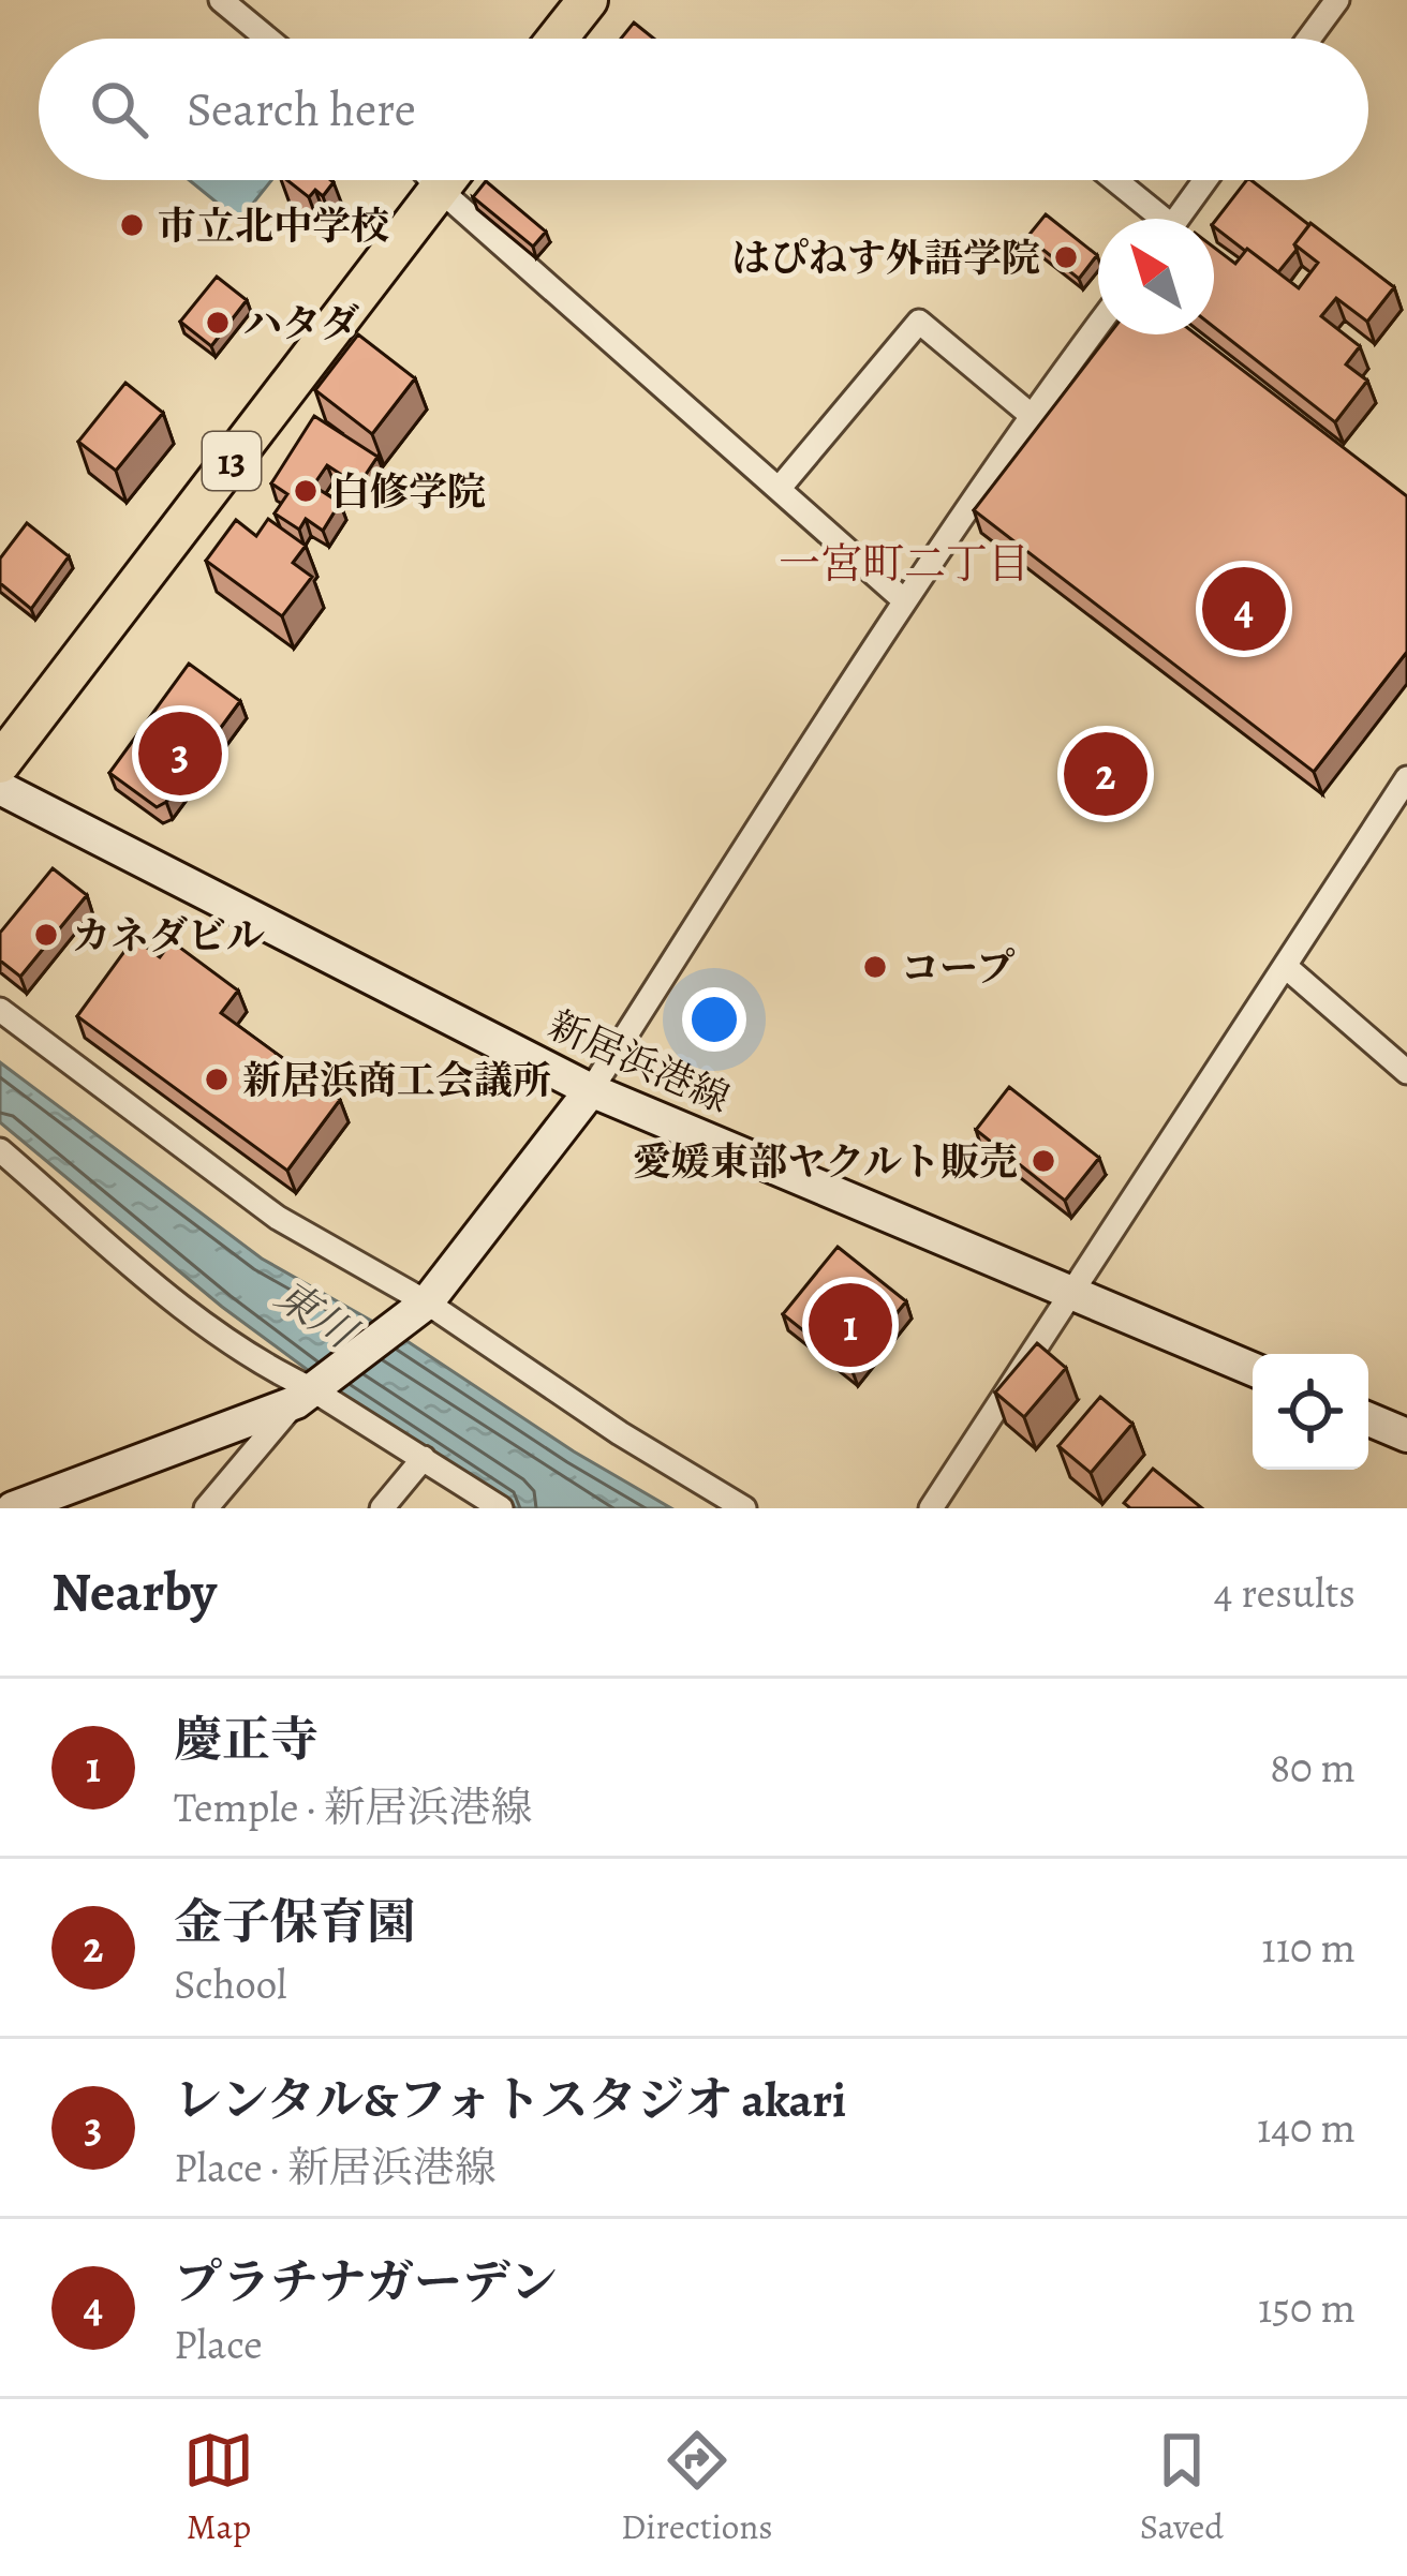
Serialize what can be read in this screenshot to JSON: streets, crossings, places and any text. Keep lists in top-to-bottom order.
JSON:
{
  "streets": {
    "main road": ["13", "新居浜港線"]
  },
  "districts": ["一宮町二丁目"],
  "water": ["東川"],
  "places": [
    "市立北中学校",
    "はぴねす外語学院",
    "ハタダ",
    "白修学院",
    "カネダビル",
    "コープ",
    "新居浜商工会議所",
    "愛媛東部ヤクルト販売"
  ],
  "north": "top left",
  "page": {
    "search": "Search here",
    "pins": [
      "4",
      "3",
      "2",
      "1"
    ],
    "heading": ["Nearby", "4 results"],
    "list": [
      {
        "mark": "1",
        "name": "慶正寺",
        "note": "Temple · 新居浜港線",
        "value": "80 m"
      },
      {
        "mark": "2",
        "name": "金子保育園",
        "note": "School",
        "value": "110 m"
      },
      {
        "mark": "3",
        "name": "レンタル&フォトスタジオ akari",
        "note": "Place · 新居浜港線",
        "value": "140 m"
      },
      {
        "mark": "4",
        "name": "プラチナガーデン",
        "note": "Place",
        "value": "150 m"
      }
    ],
    "nav": ["Map", "Directions", "Saved"]
  }
}
